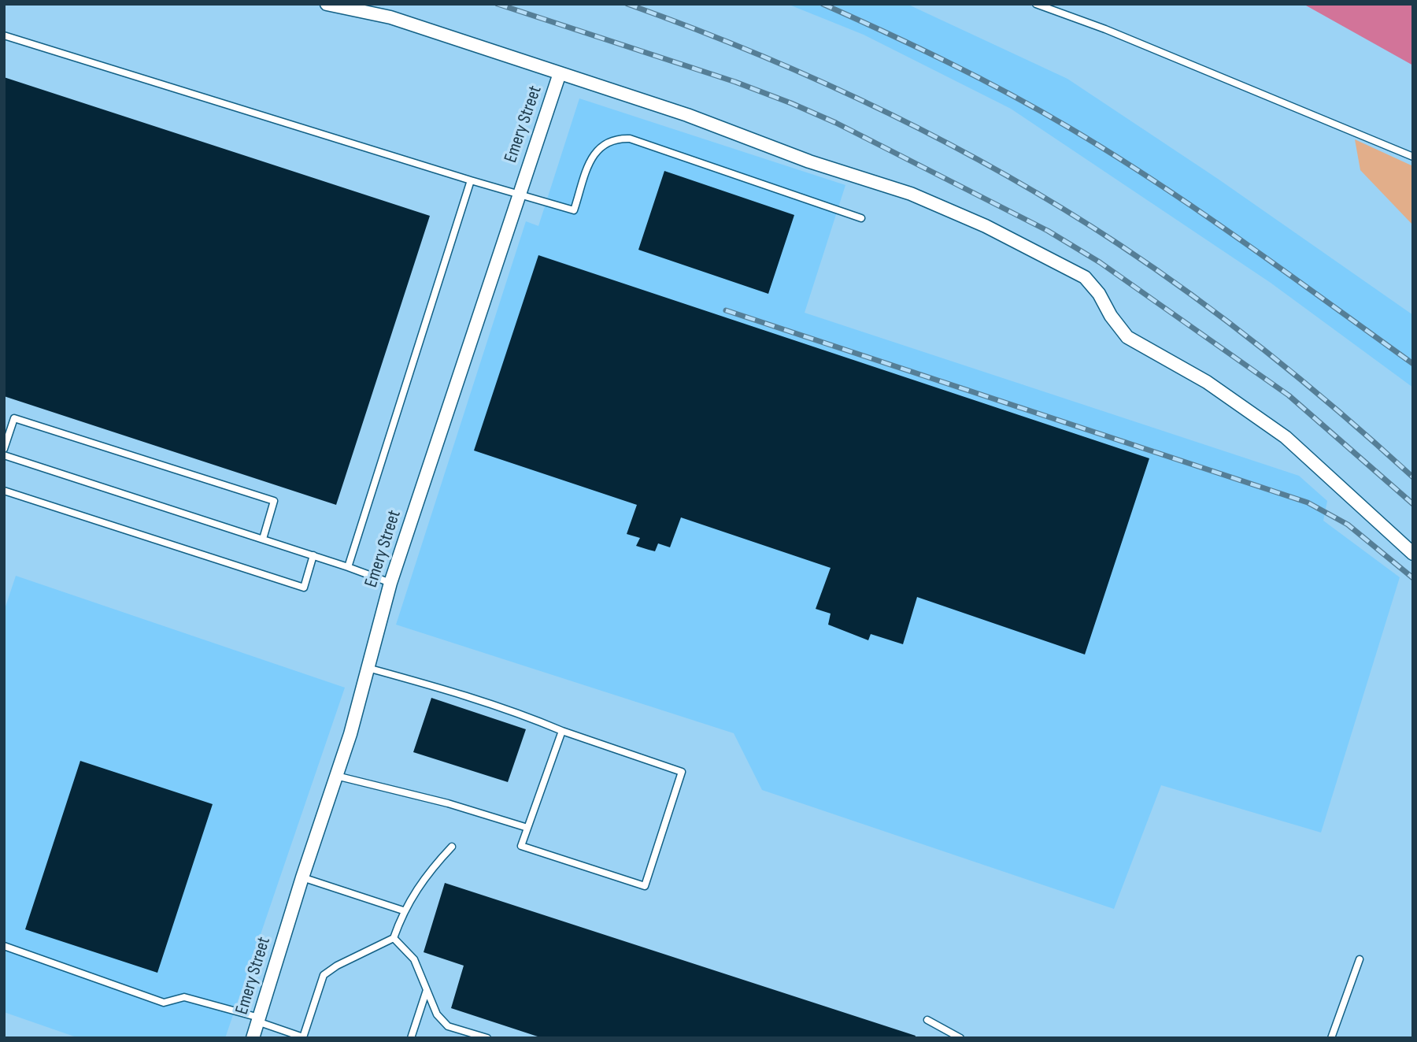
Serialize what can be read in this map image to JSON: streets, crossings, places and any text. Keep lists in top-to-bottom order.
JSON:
{
  "streets": {
    "street": ["Emery Street"]
  }
}
